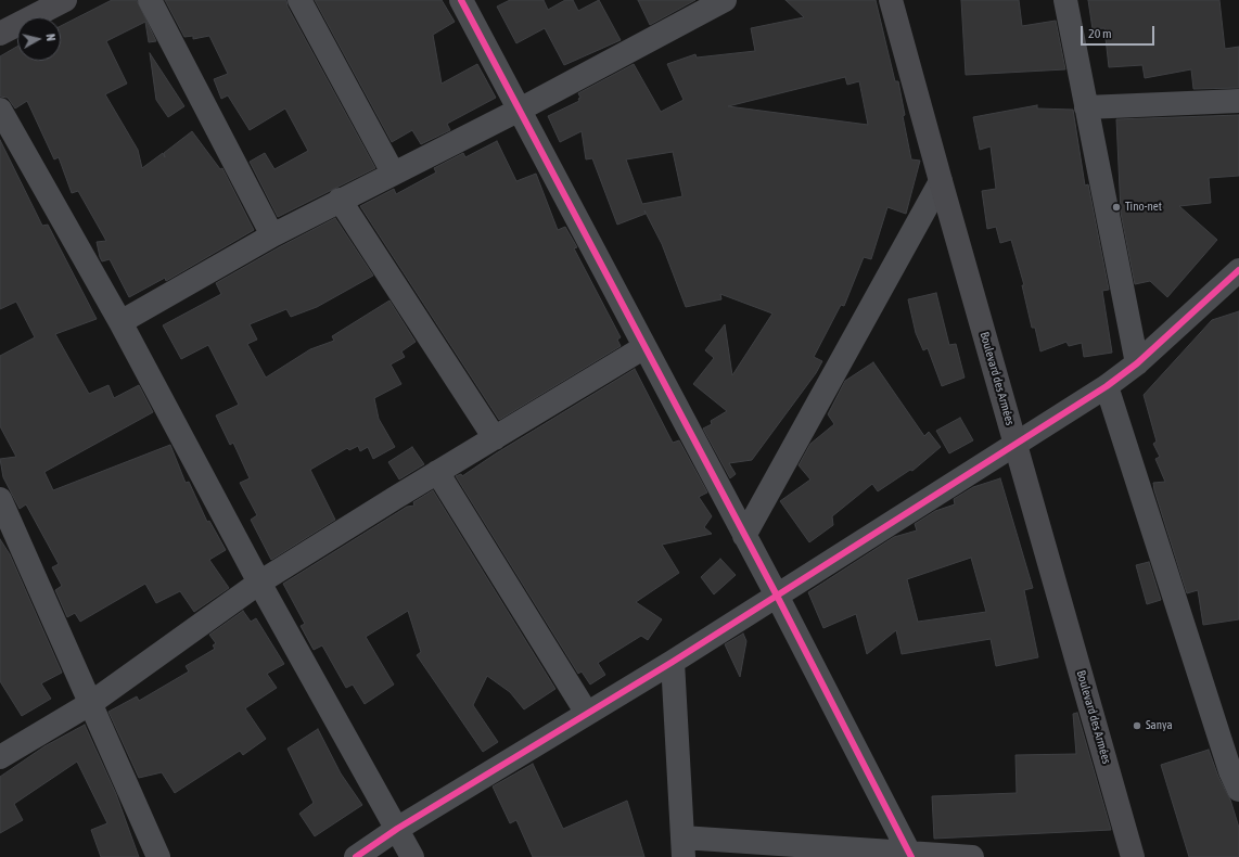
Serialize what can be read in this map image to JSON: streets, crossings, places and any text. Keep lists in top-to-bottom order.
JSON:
{
  "streets": {
    "main road": ["Boulevard des Armées"]
  },
  "places": ["Tino-net", "Sanya"],
  "scale_bar": "20 m",
  "north": "right"
}
